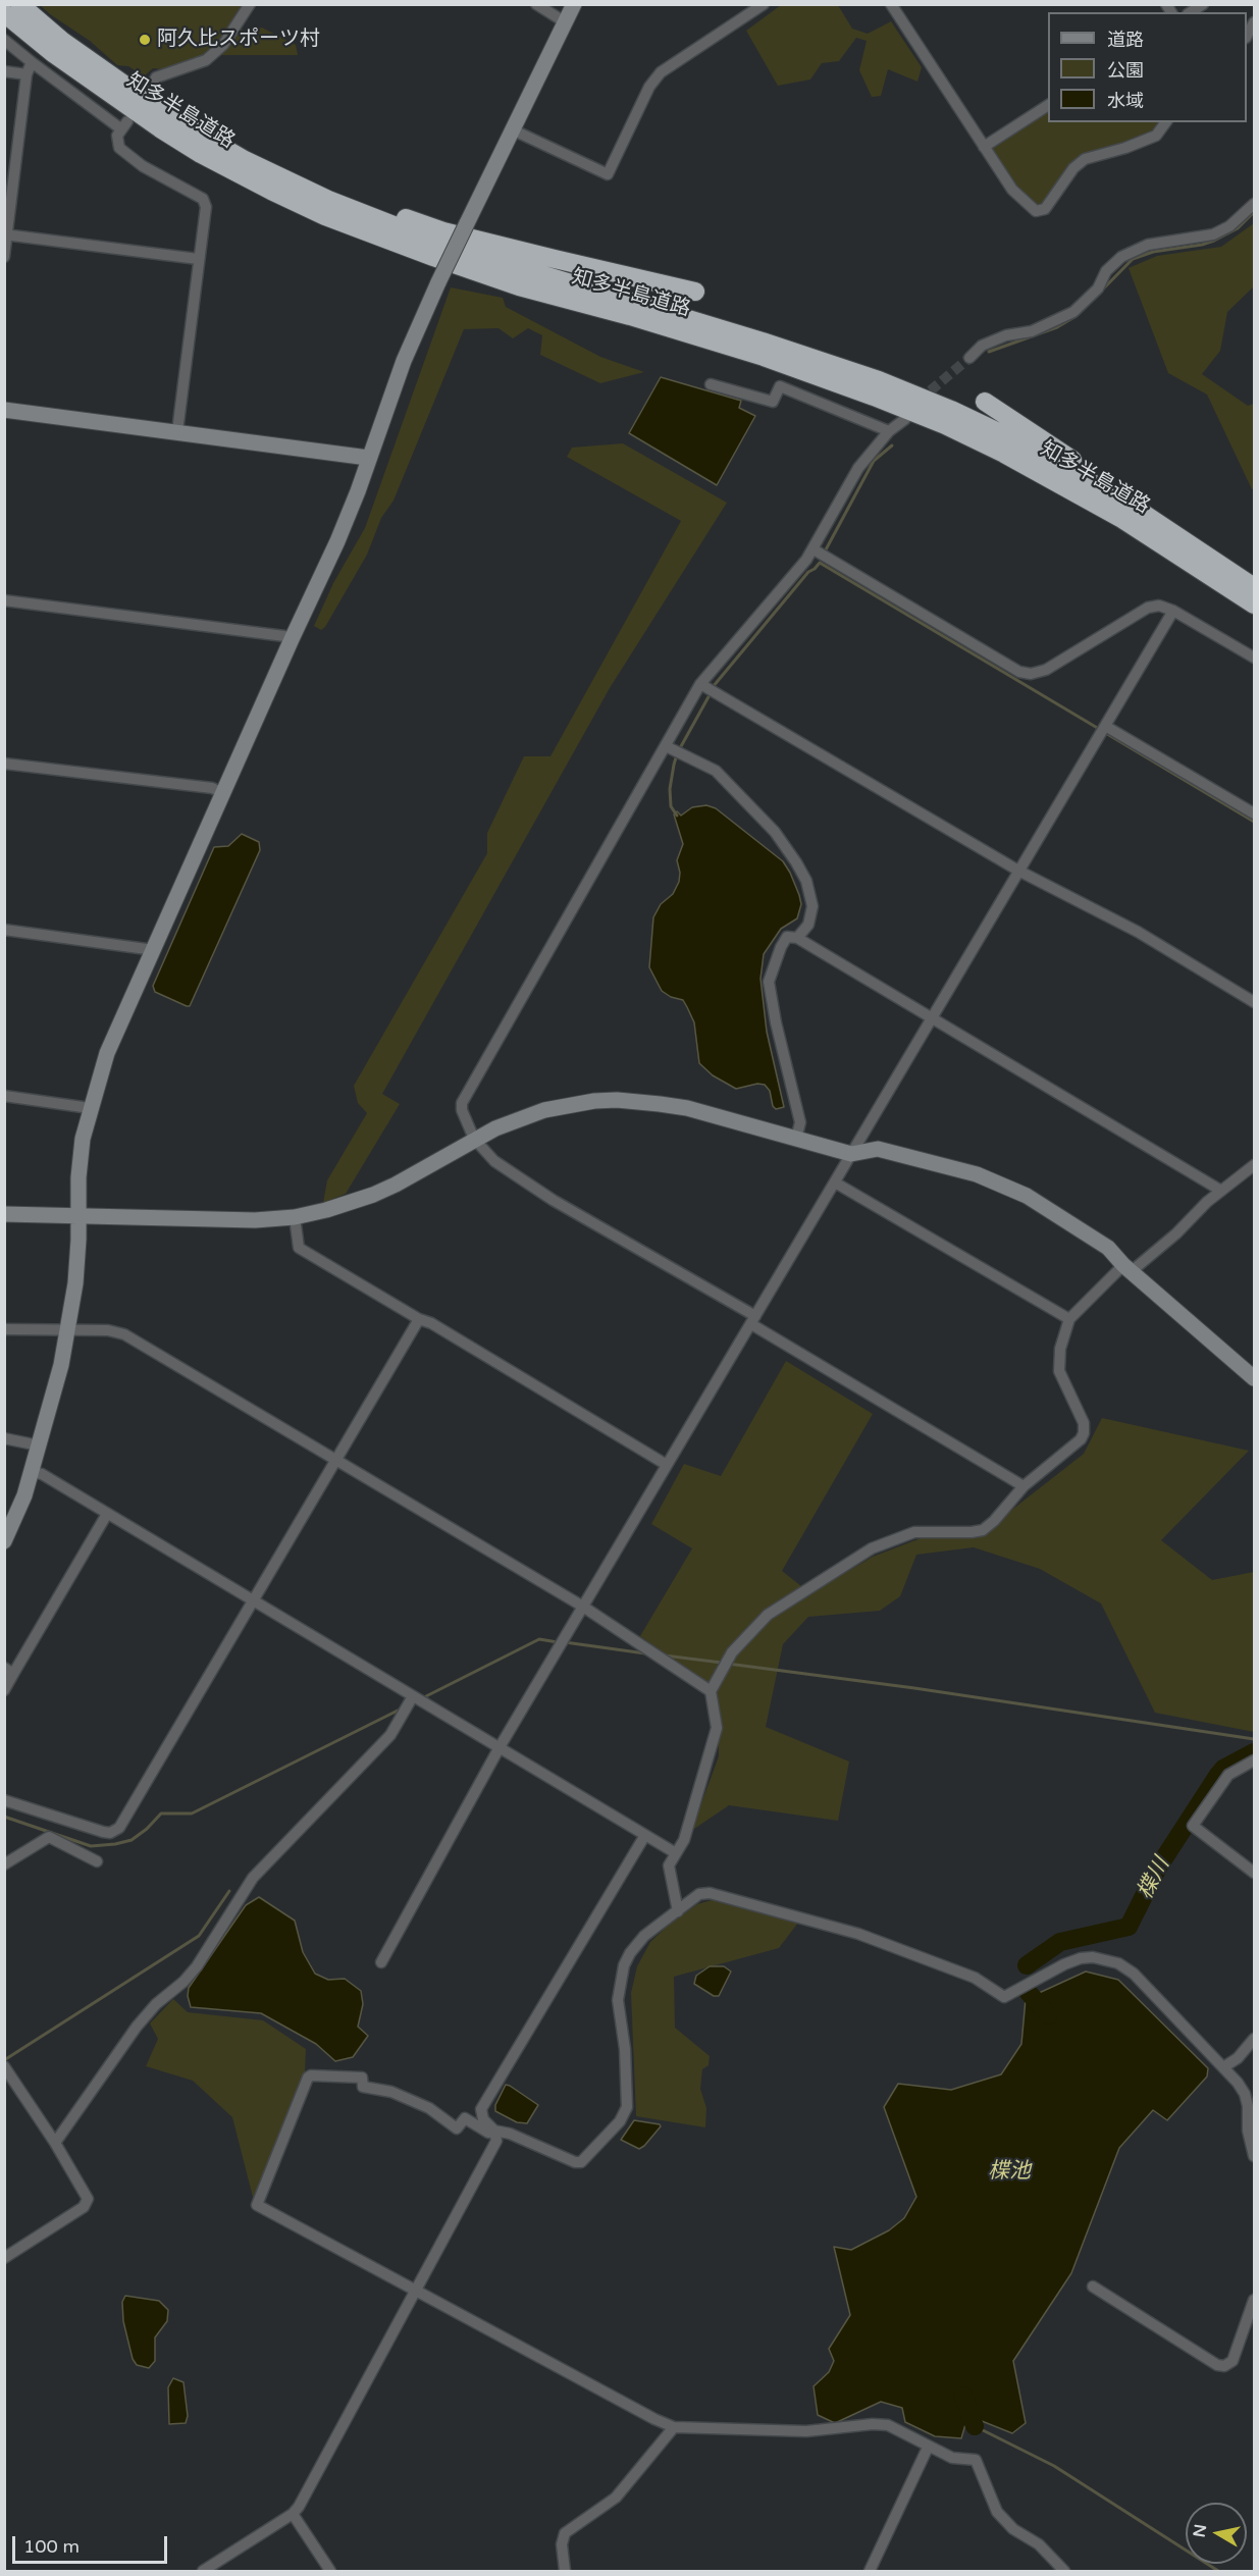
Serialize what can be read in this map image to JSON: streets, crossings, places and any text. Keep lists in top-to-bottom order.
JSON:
{
  "streets": {
    "highway": ["知多半島道路"]
  },
  "water": ["楪川", "楪池"],
  "places": ["阿久比スポーツ村"],
  "legend": ["道路", "公園", "水域"],
  "scale_bar": "100 m",
  "north": "left"
}
